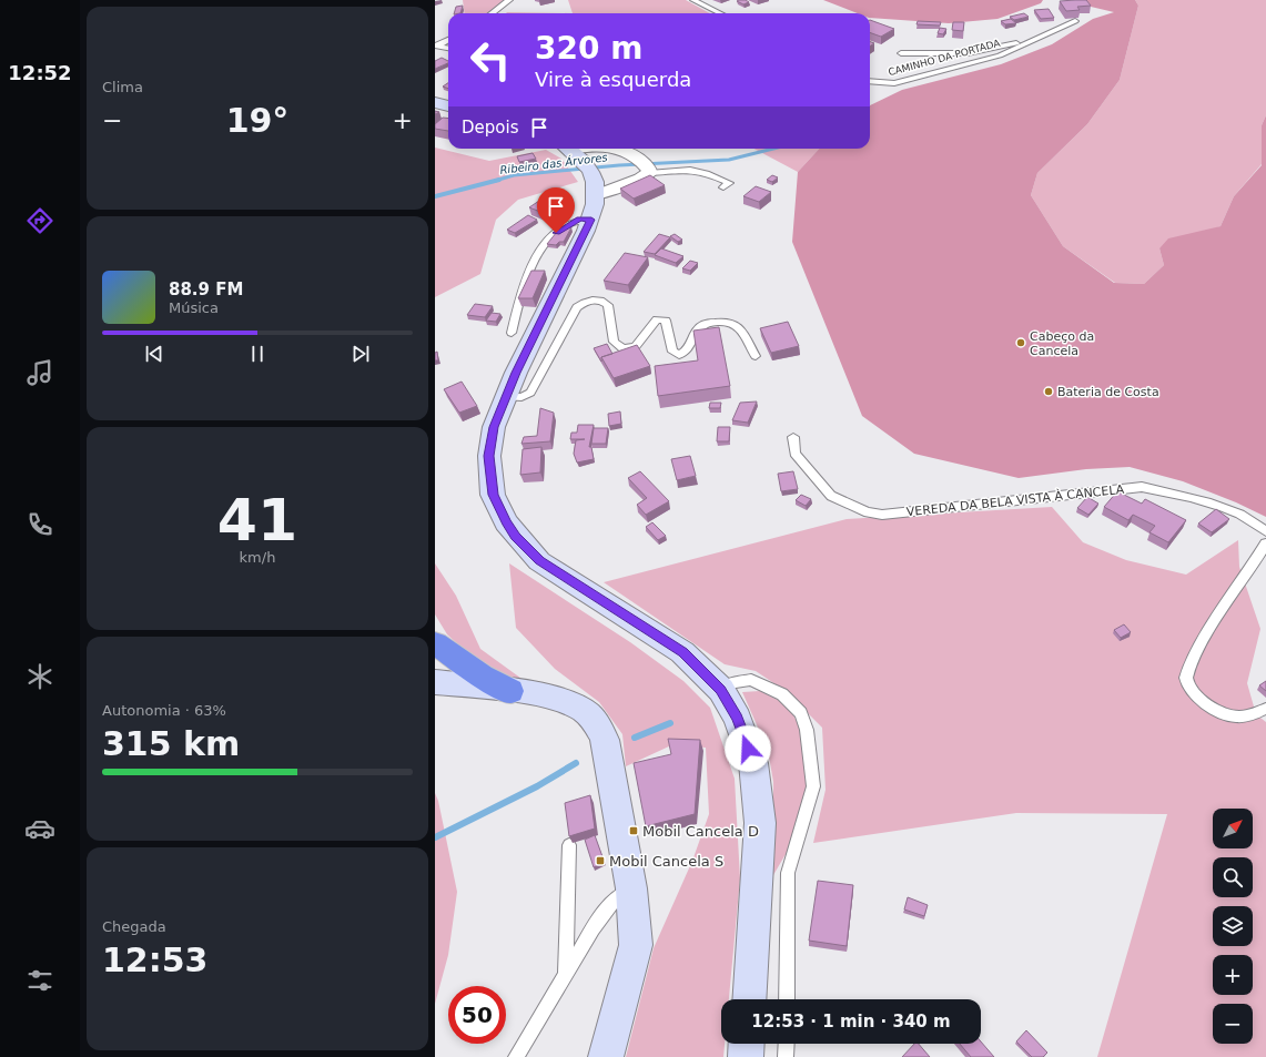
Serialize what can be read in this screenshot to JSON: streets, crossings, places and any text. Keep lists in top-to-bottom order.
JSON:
{
  "streets": {
    "lane": ["CAMINHO DA PORTADA", "VEREDA DA BELA VISTA À CANCELA"]
  },
  "water": ["Ribeiro das Árvores"],
  "places": {
    "other": ["Cabeço da Cancela", "Bateria de Costa"],
    "transit": ["Mobil Cancela D", "Mobil Cancela S"]
  },
  "north": "top right",
  "page": {
    "tabs": "12:52",
    "tile": [
      "Clima",
      ["41", "km/h"],
      ["Autonomia · 63%", "315 km"],
      ["Chegada", "12:53"]
    ],
    "turn": ["320 m", "Vire à esquerda"],
    "heat": ["−", "19°", "+"],
    "then": "Depois",
    "song": ["88.9 FM", "Música"],
    "map_buttons": ["+", "−"],
    "limit": "50",
    "trip": "12:53 · 1 min · 340 m"
  }
}
